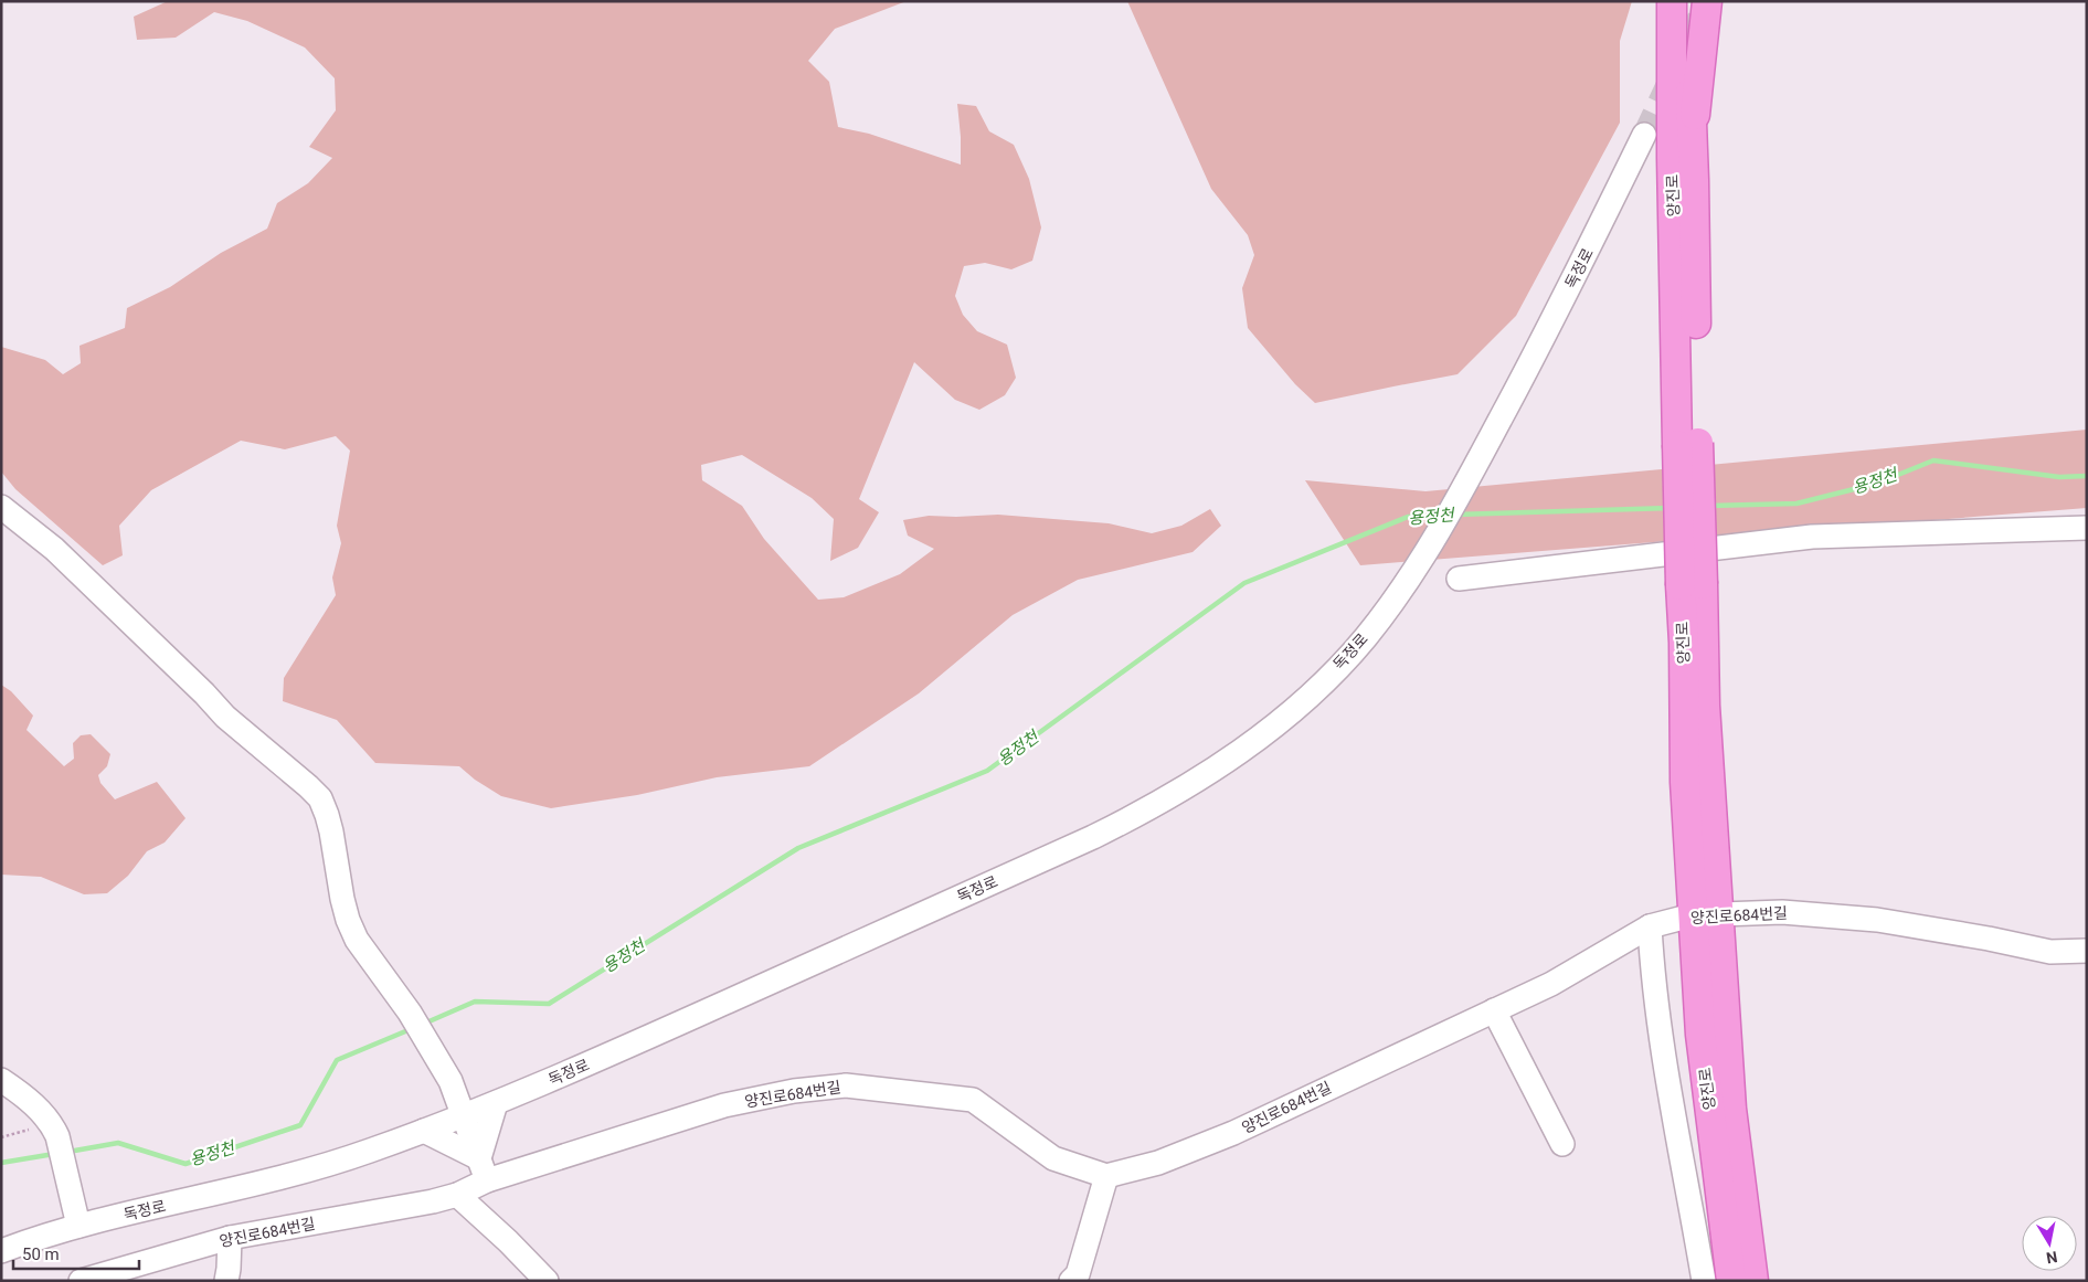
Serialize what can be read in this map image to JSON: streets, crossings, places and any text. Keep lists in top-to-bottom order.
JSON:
{
  "streets": {
    "main road": ["양진로"],
    "street": ["독정로", "양진로684번길"]
  },
  "crossings": [
    ["양진로", "양진로684번길"]
  ],
  "water": ["용정천"],
  "scale_bar": "50 m",
  "north": "bottom"
}
